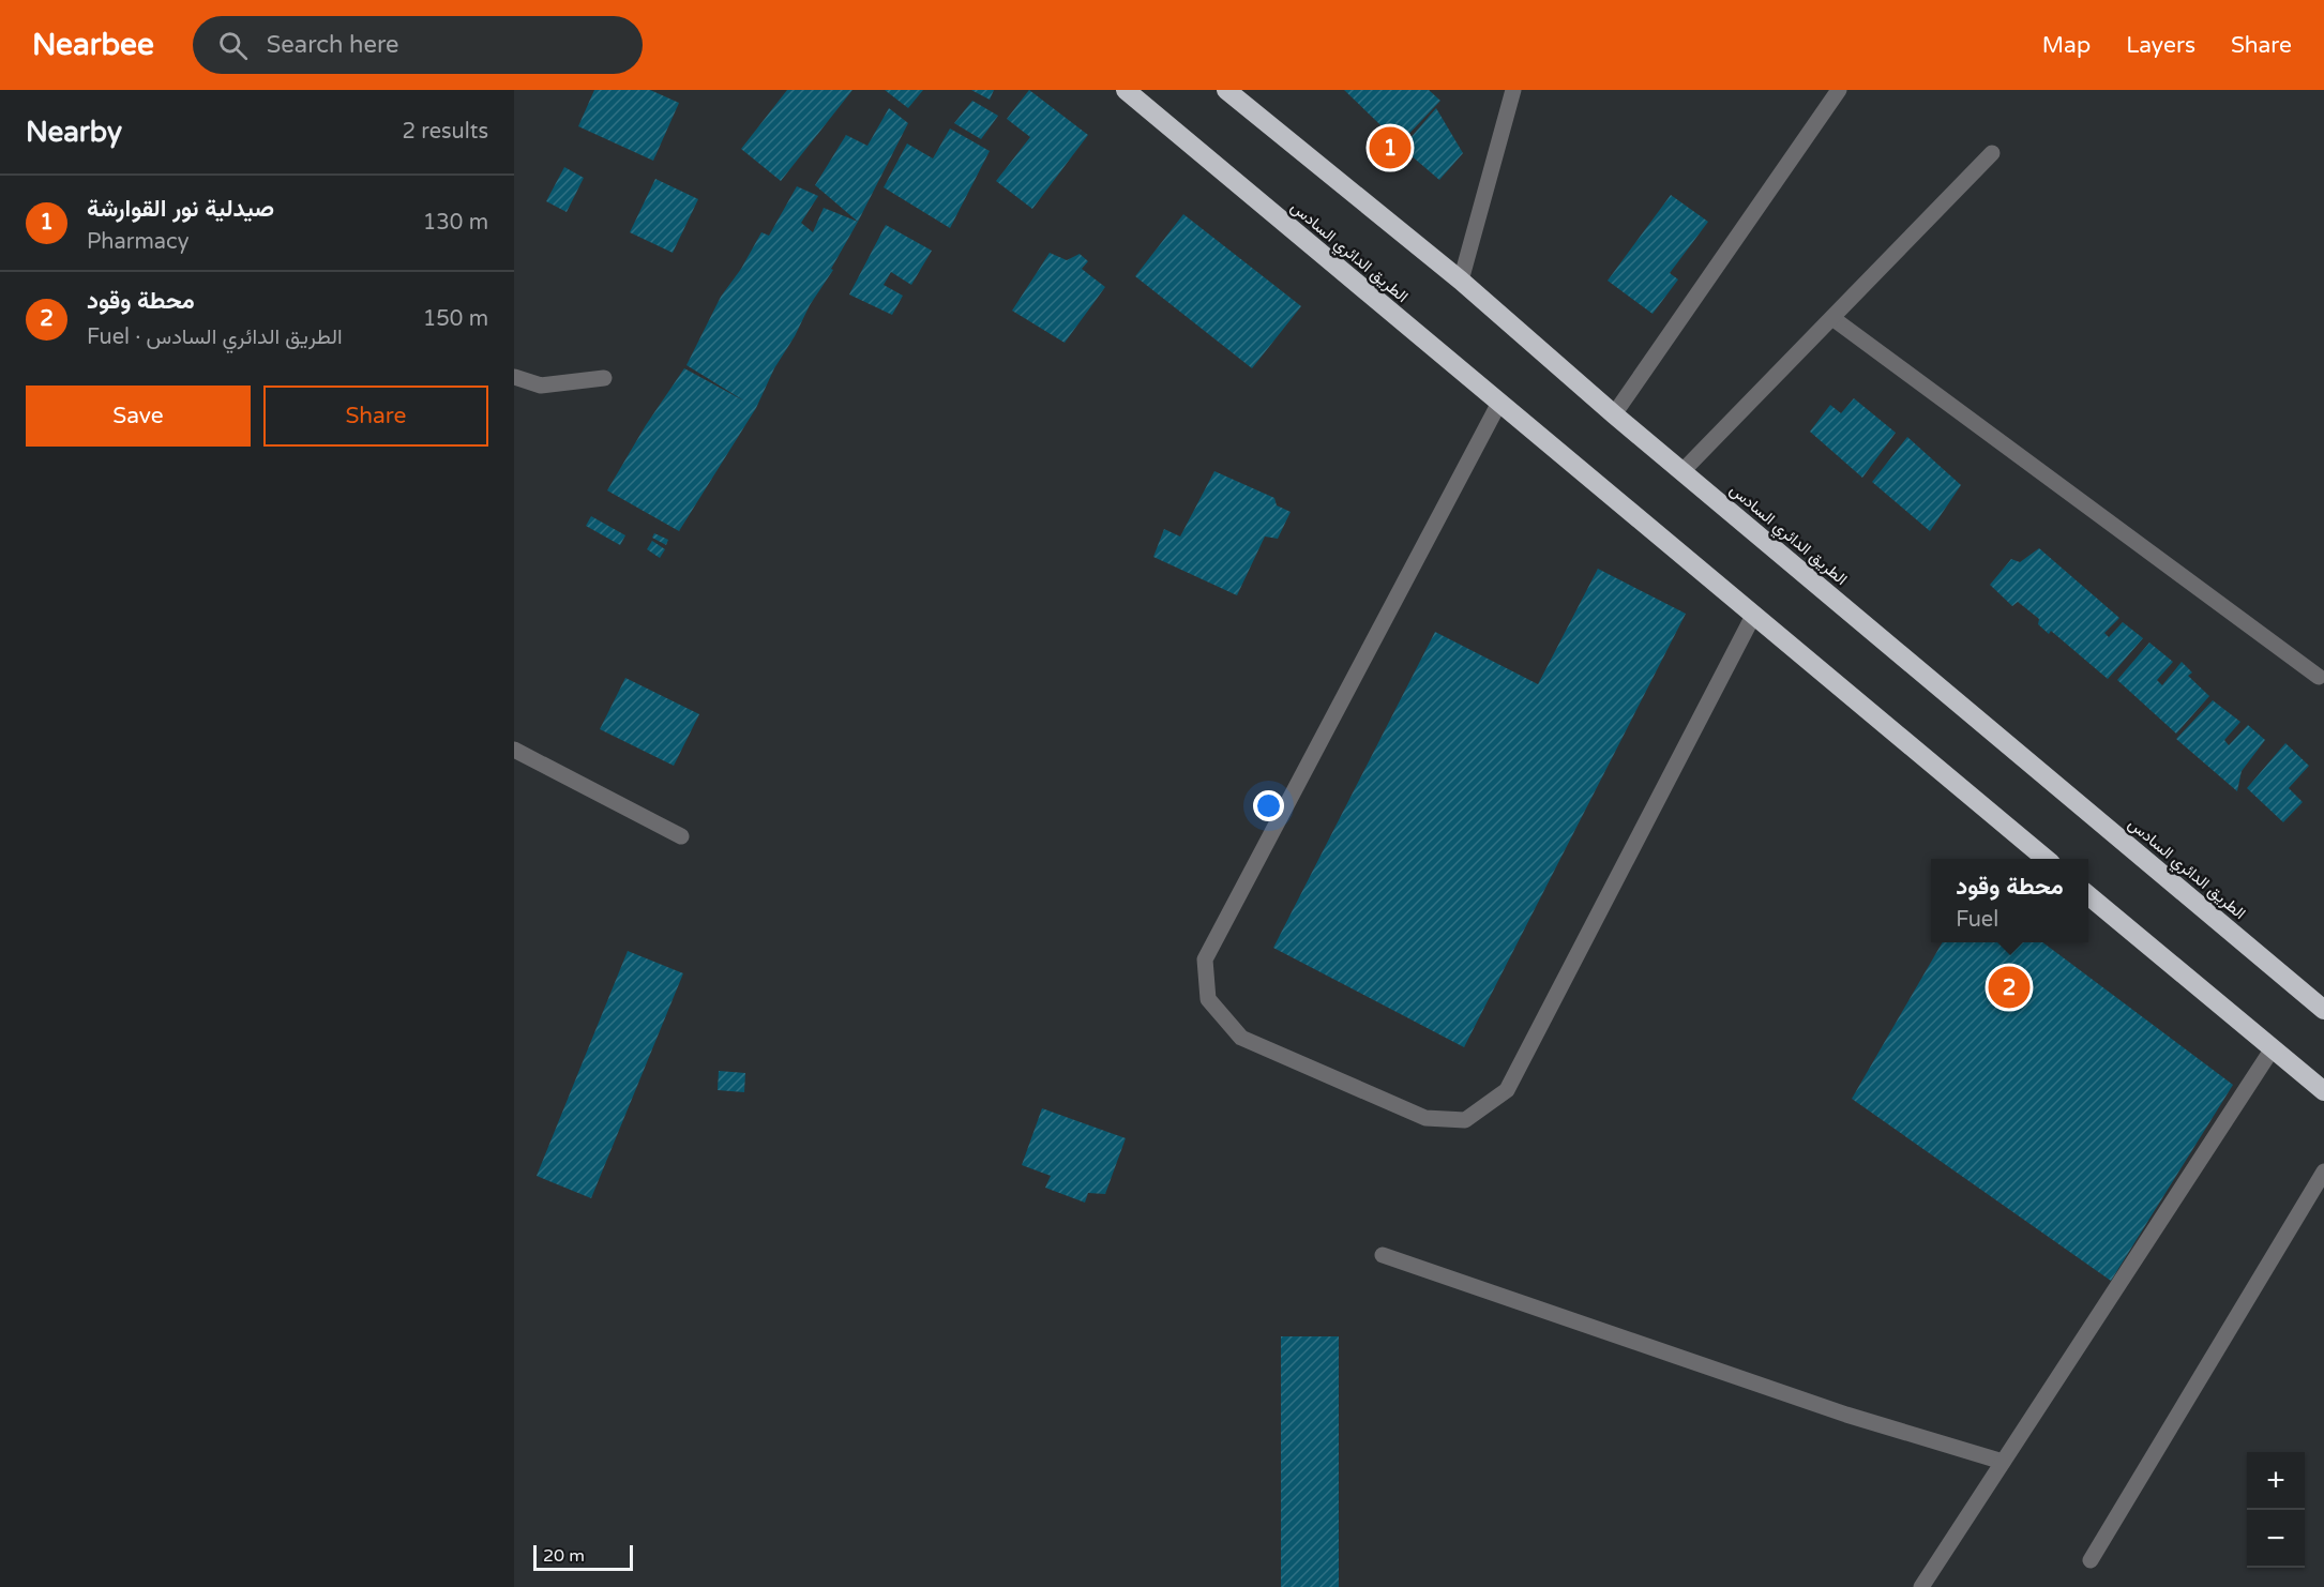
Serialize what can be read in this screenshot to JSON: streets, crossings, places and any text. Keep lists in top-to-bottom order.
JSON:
{
  "streets": {
    "highway": ["الطريق الدائري السادس"]
  },
  "scale_bar": "20 m",
  "page": {
    "header": "Nearbee",
    "search": "Search here",
    "nav": ["Map", "Layers", "Share"],
    "heading": ["Nearby", "2 results"],
    "pins": ["1", "2"],
    "list": [
      {
        "mark": "1",
        "name": "صيدلية نور القوارشة",
        "note": "Pharmacy",
        "value": "130 m"
      },
      {
        "mark": "2",
        "name": "محطة وقود",
        "note": "Fuel · الطريق الدائري السادس",
        "value": "150 m"
      }
    ],
    "buttons": ["Save", "Share"],
    "popup": ["محطة وقود", "Fuel"],
    "map_buttons": ["+", "−"],
    "scale": "20 m"
  }
}
